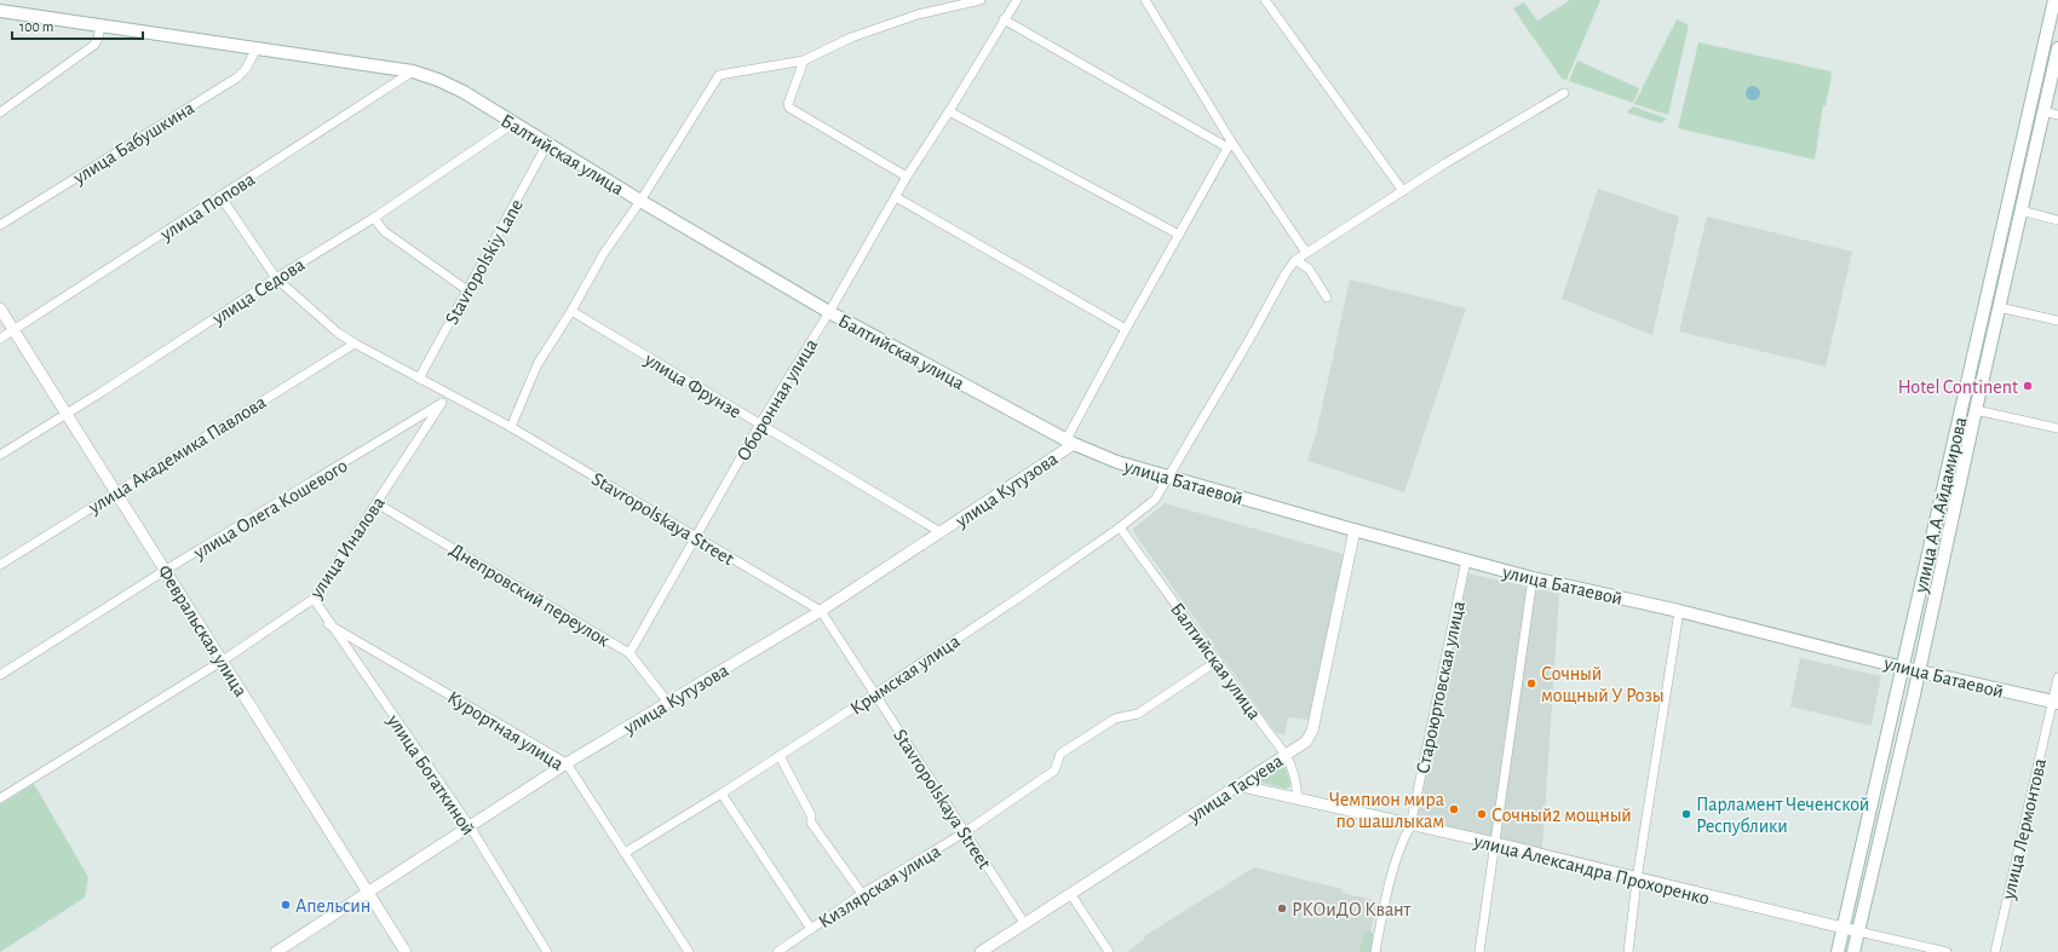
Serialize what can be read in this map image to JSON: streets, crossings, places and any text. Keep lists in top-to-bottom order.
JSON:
{
  "streets": {
    "main road": ["Балтийская улица", "улица Батаевой", "улица А.А.Айдамирова"],
    "street": [
      "улица Бабушкина",
      "улица Попова",
      "Stavropolskiy Lane",
      "улица Седова",
      "улица Фрунзе",
      "Оборонная улица",
      "улица Академика Павлова",
      "улица Кутузова",
      "улица Олега Кошевого",
      "Stavropolskaya Street",
      "улица Иналова",
      "Днепровский переулок",
      "Февральская улица",
      "Крымская улица",
      "Староюртовская улица",
      "Курортная улица",
      "улица Богаткиной",
      "улица Тасуева",
      "улица Лермонтова",
      "улица Александра Прохоренко",
      "Кизлярская улица"
    ]
  },
  "crossings": [
    ["улица Бабушкина", "Балтийская улица"],
    ["Балтийская улица", "улица Попова"],
    ["Балтийская улица", "Stavropolskiy Lane"],
    ["Балтийская улица", "улица Седова"],
    ["Балтийская улица", "Оборонная улица"],
    ["Балтийская улица", "улица Батаевой"],
    ["Балтийская улица", "улица Кутузова"],
    ["Балтийская улица", "Крымская улица"],
    ["Балтийская улица", "улица Тасуева"],
    ["Балтийская улица", "улица Александра Прохоренко"],
    ["Балтийская улица", "Кизлярская улица"],
    ["улица Попова", "Stavropolskaya Street"],
    ["улица Попова", "Февральская улица"],
    ["Stavropolskiy Lane", "Stavropolskaya Street"],
    ["улица Седова", "Stavropolskaya Street"],
    ["улица Седова", "Февральская улица"],
    ["улица Фрунзе", "Оборонная улица"],
    ["улица Фрунзе", "улица Кутузова"],
    ["Оборонная улица", "Stavropolskaya Street"],
    ["Оборонная улица", "Днепровский переулок"],
    ["улица Академика Павлова", "Stavropolskaya Street"],
    ["улица Академика Павлова", "Февральская улица"],
    ["улица Батаевой", "улица Кутузова"],
    ["улица Батаевой", "улица А.А.Айдамирова"],
    ["улица Батаевой", "Крымская улица"],
    ["улица Батаевой", "Староюртовская улица"],
    ["улица Батаевой", "улица Тасуева"],
    ["улица Батаевой", "улица Лермонтова"],
    ["улица Кутузова", "Stavropolskaya Street"],
    ["улица Кутузова", "Днепровский переулок"],
    ["улица Кутузова", "Февральская улица"],
    ["улица Кутузова", "Курортная улица"],
    ["улица Кутузова", "улица Богаткиной"],
    ["улица А.А.Айдамирова", "улица Александра Прохоренко"],
    ["улица Олега Кошевого", "улица Иналова"],
    ["улица Олега Кошевого", "Февральская улица"],
    ["Stavropolskaya Street", "Крымская улица"],
    ["Stavropolskaya Street", "улица Тасуева"],
    ["Stavropolskaya Street", "Кизлярская улица"],
    ["улица Иналова", "Днепровский переулок"],
    ["улица Иналова", "Февральская улица"],
    ["улица Иналова", "улица Богаткиной"],
    ["Крымская улица", "Курортная улица"],
    ["Староюртовская улица", "улица Александра Прохоренко"],
    ["Курортная улица", "улица Богаткиной"],
    ["улица Тасуева", "улица Александра Прохоренко"]
  ],
  "places": [
    "Hotel Continent",
    "Сочный мощный У Розы",
    "Чемпион мира по шашлыкам",
    "Сочный2 мощный",
    "Парламент Чеченской Республики",
    "Апельсин",
    "РКОиДО Квант"
  ],
  "scale_bar": "100 m"
}
